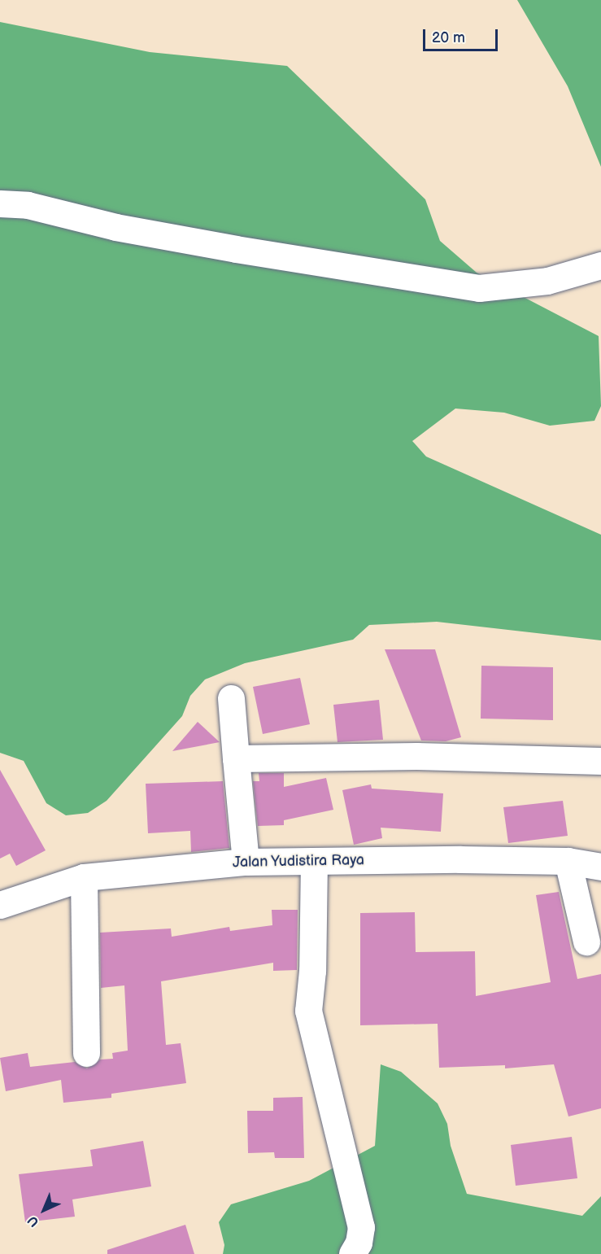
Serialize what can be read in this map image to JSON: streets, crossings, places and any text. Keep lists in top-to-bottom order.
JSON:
{
  "streets": {
    "street": ["Jalan Yudistira Raya"]
  },
  "scale_bar": "20 m",
  "north": "bottom left"
}
